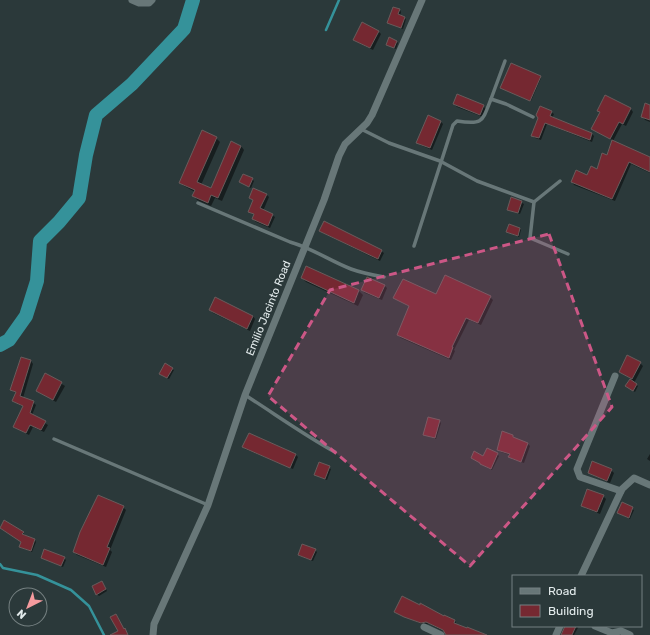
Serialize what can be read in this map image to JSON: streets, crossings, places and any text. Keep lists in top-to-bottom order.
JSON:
{
  "streets": {
    "street": ["Emilio Jacinto Road"]
  },
  "legend": ["Road", "Building"],
  "north": "bottom left"
}
